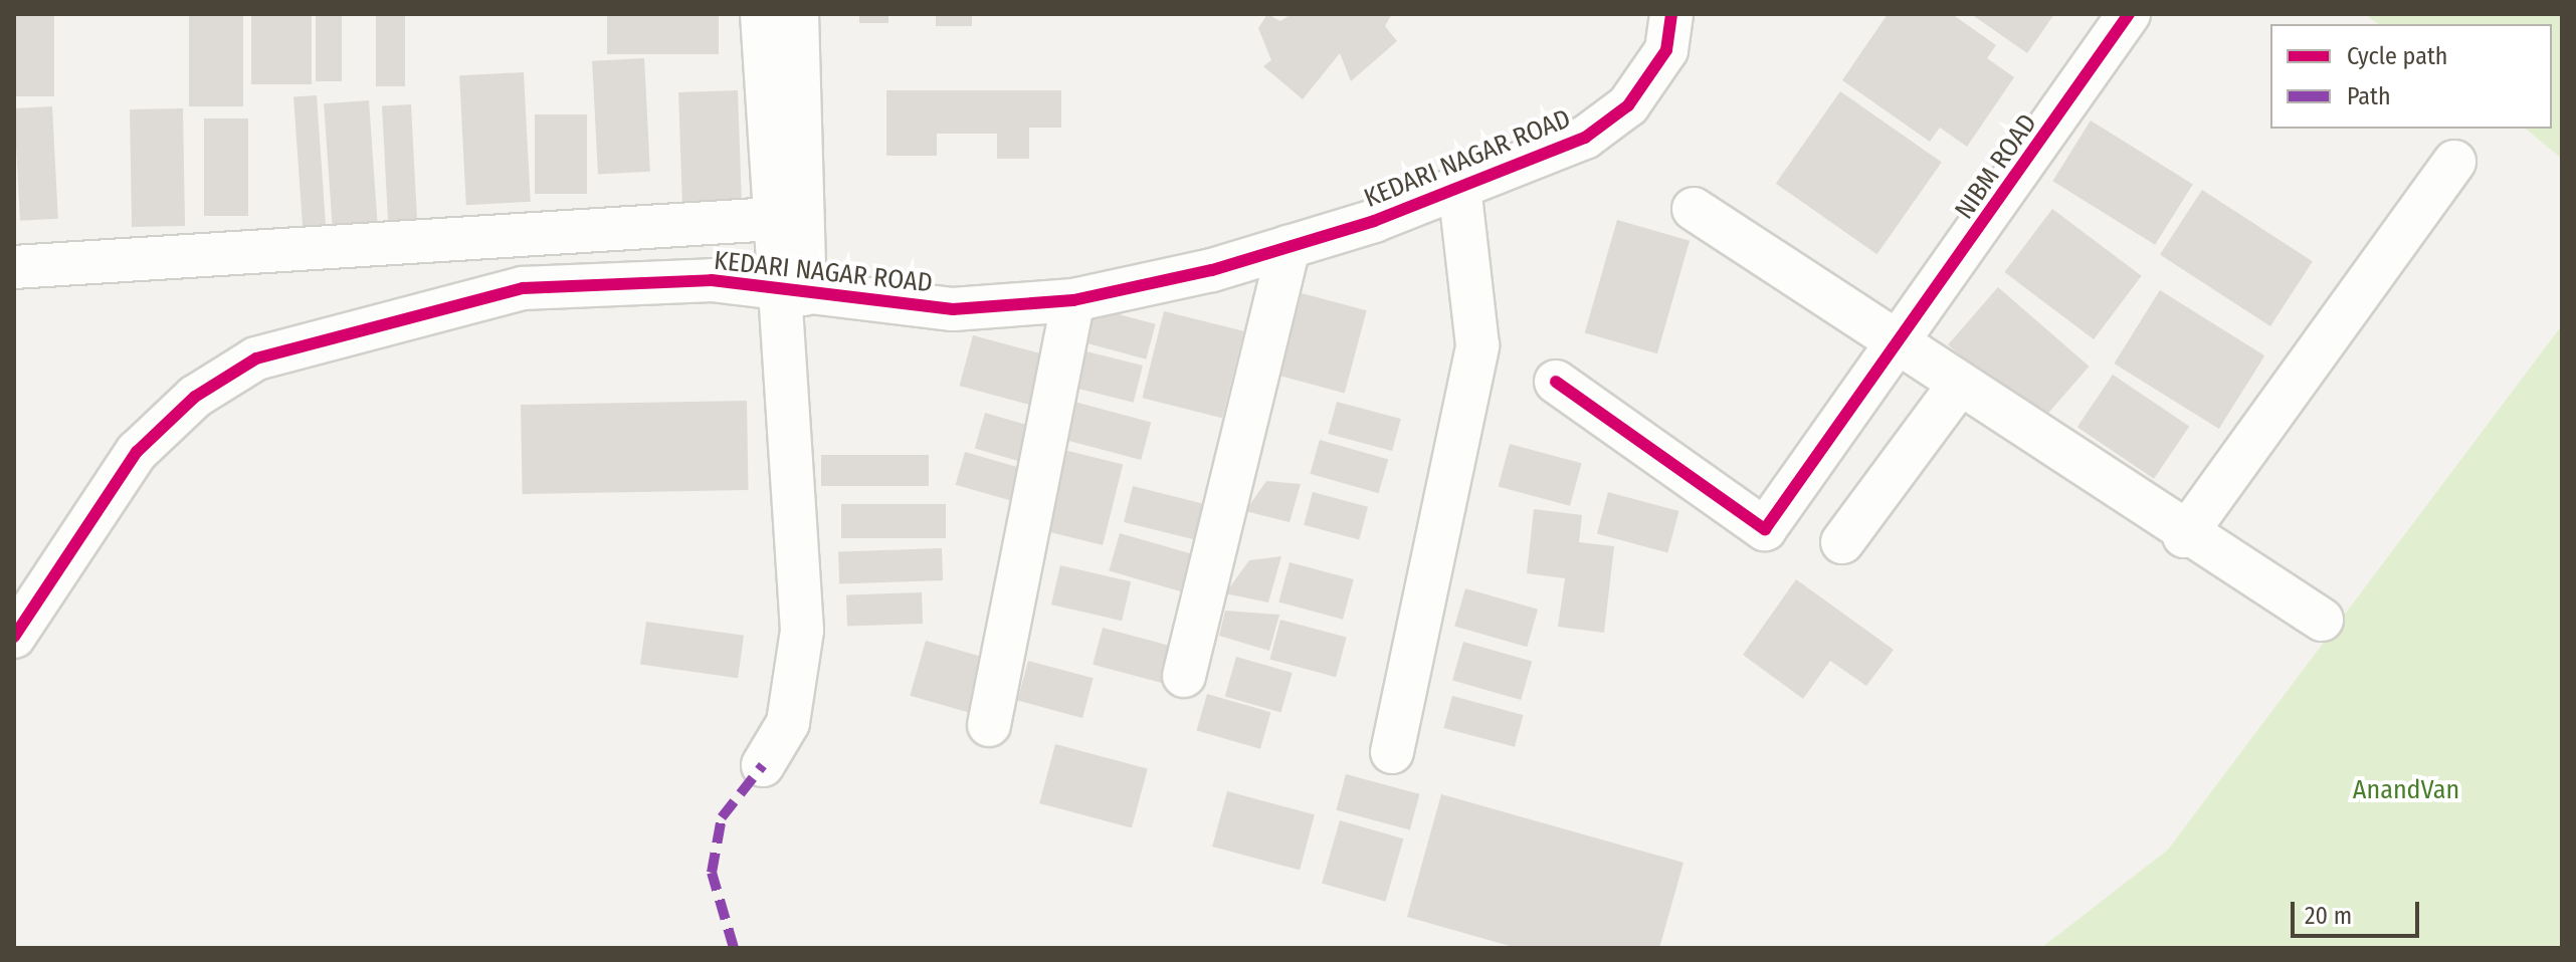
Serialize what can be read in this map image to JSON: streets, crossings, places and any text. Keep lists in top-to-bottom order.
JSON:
{
  "streets": {
    "street": ["KEDARI NAGAR ROAD", "NIBM ROAD"]
  },
  "parks": ["AnandVan"],
  "legend": ["Cycle path", "Path"],
  "scale_bar": "20 m"
}
